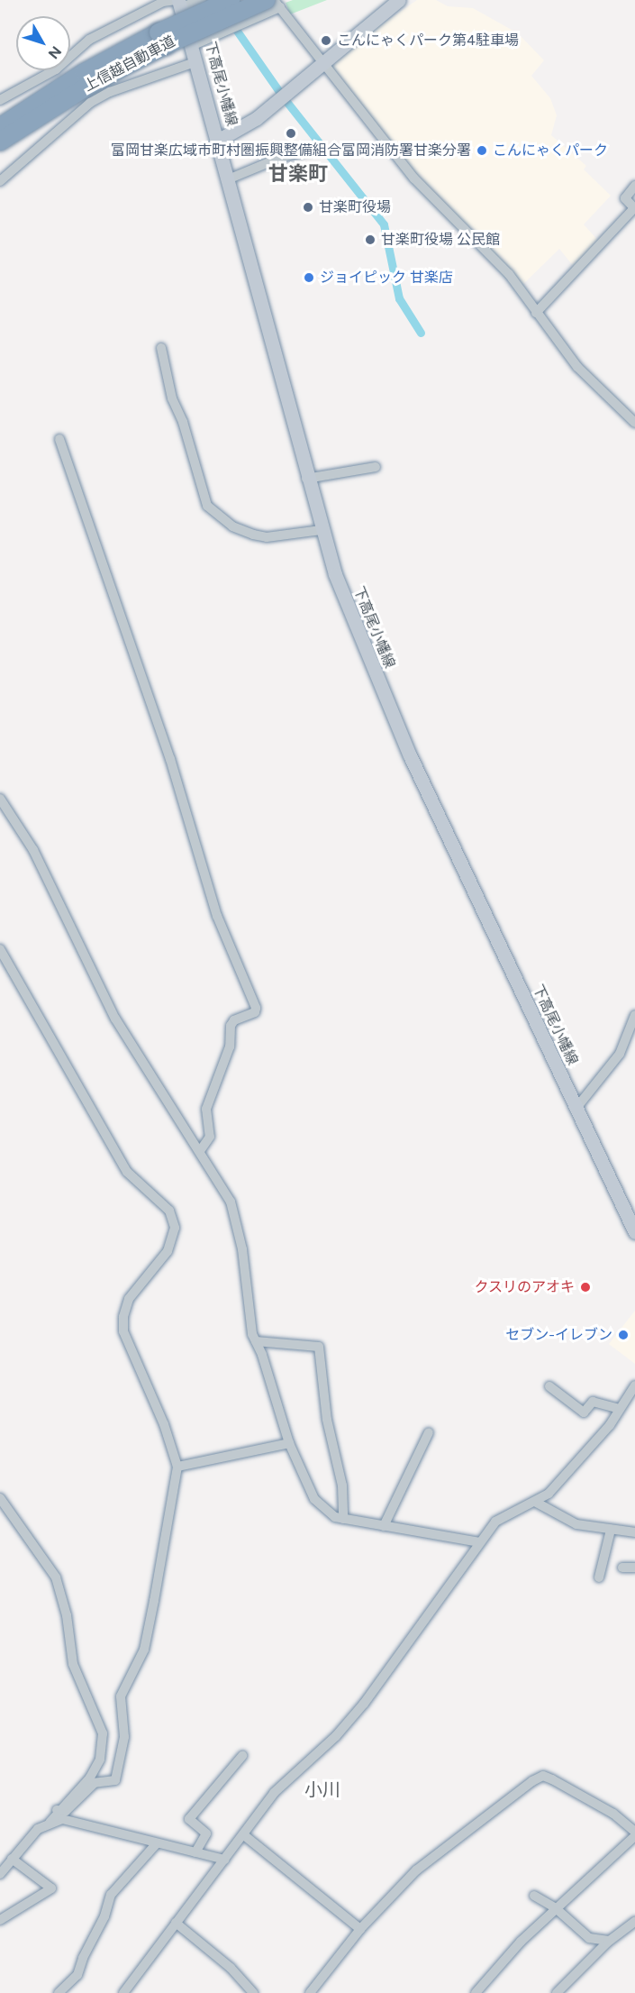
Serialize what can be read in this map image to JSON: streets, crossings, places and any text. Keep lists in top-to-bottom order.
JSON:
{
  "streets": {
    "highway": ["上信越自動車道"],
    "main road": ["下高尾小幡線"]
  },
  "districts": ["甘楽町", "小川"],
  "places": [
    "こんにゃくパーク第4駐車場",
    "富岡甘楽広域市町村圏振興整備組合富岡消防署甘楽分署",
    "こんにゃくパーク",
    "甘楽町役場",
    "甘楽町役場 公民館",
    "ジョイピック 甘楽店",
    "クスリのアオキ",
    "セブン-イレブン"
  ],
  "north": "bottom right"
}
